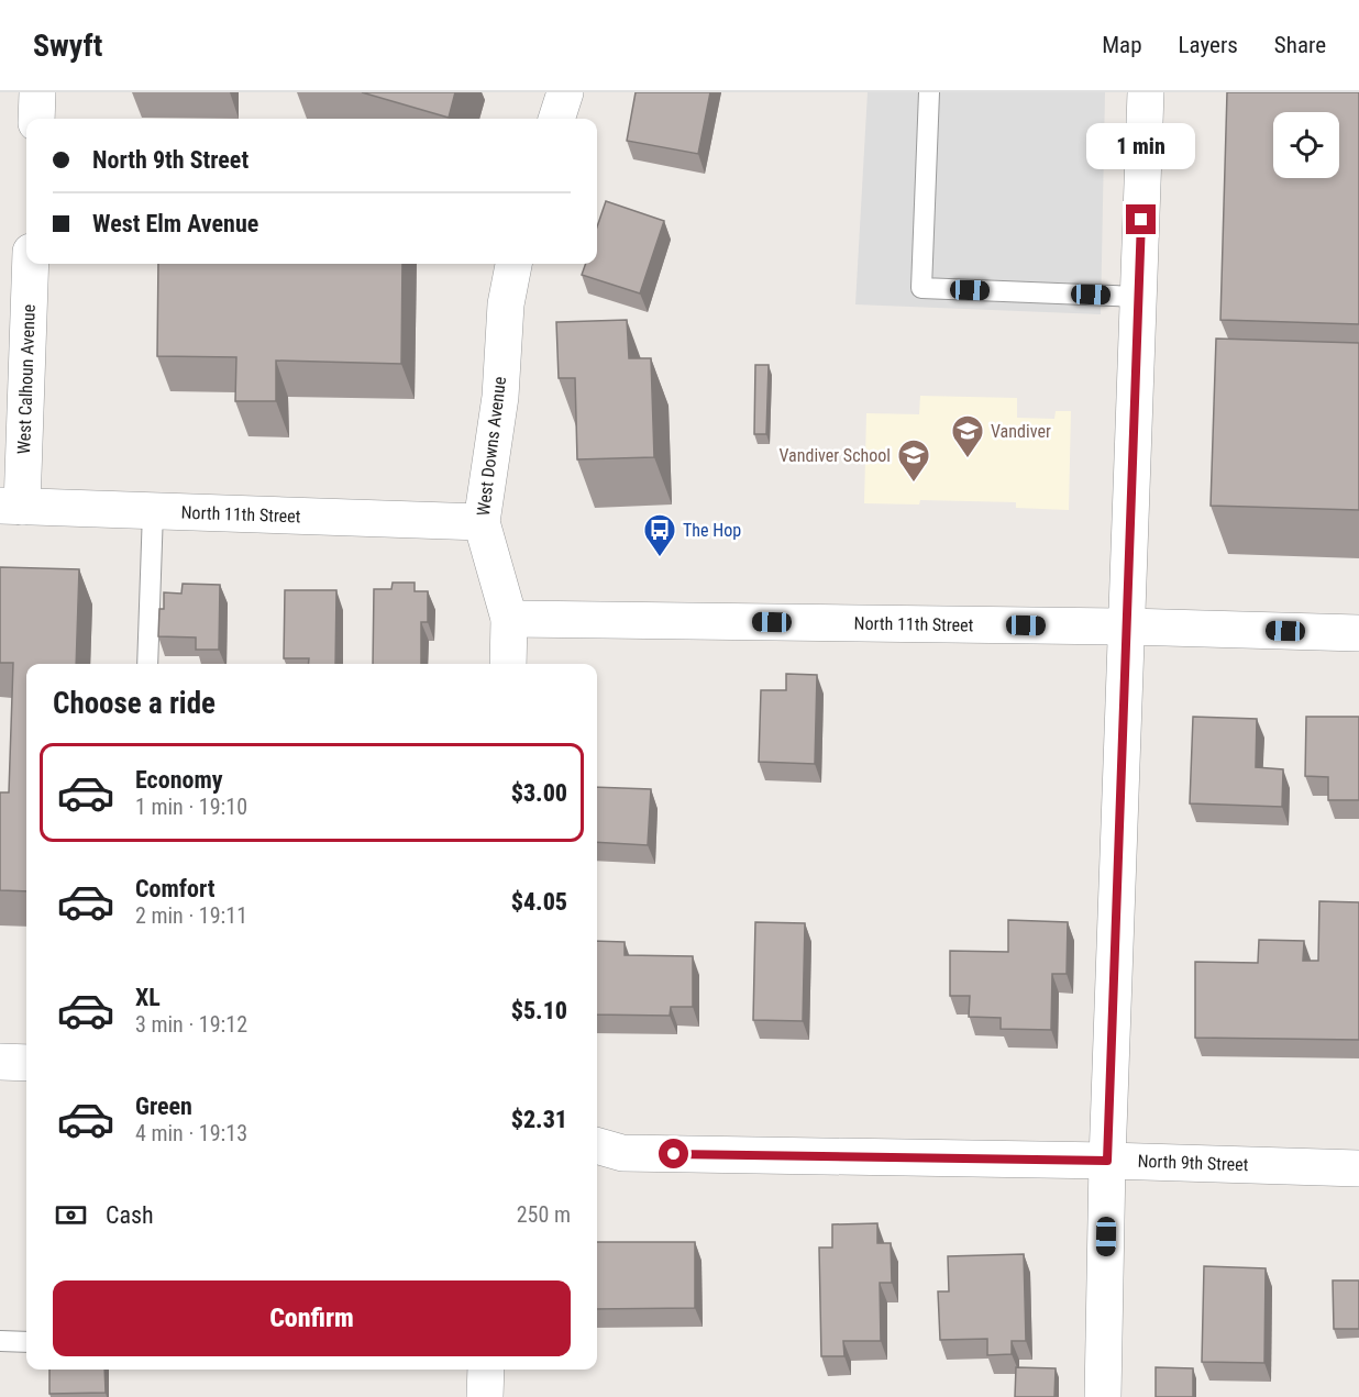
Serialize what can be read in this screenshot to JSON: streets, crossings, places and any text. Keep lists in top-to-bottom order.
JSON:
{
  "streets": {
    "street": [
      "West Calhoun Avenue",
      "West Downs Avenue",
      "North 11th Street",
      "North 9th Street"
    ]
  },
  "crossings": [
    ["West Calhoun Avenue", "North 11th Street"],
    ["West Downs Avenue", "North 11th Street"]
  ],
  "places": {
    "school or university": ["Vandiver", "Vandiver School"],
    "bus stop": ["The Hop"]
  },
  "page": {
    "header": "Swyft",
    "nav": ["Map", "Layers", "Share"],
    "banner": ["North 9th Street", "West Elm Avenue"],
    "bubble": "1 min",
    "heading": "Choose a ride",
    "list": [
      {
        "name": "Economy",
        "note": "1 min · 19:10",
        "value": "$3.00"
      },
      {
        "name": "Comfort",
        "note": "2 min · 19:11",
        "value": "$4.05"
      },
      {
        "name": "XL",
        "note": "3 min · 19:12",
        "value": "$5.10"
      },
      {
        "name": "Green",
        "note": "4 min · 19:13",
        "value": "$2.31"
      }
    ],
    "pay": ["Cash", "250 m"],
    "buttons": "Confirm"
  }
}
